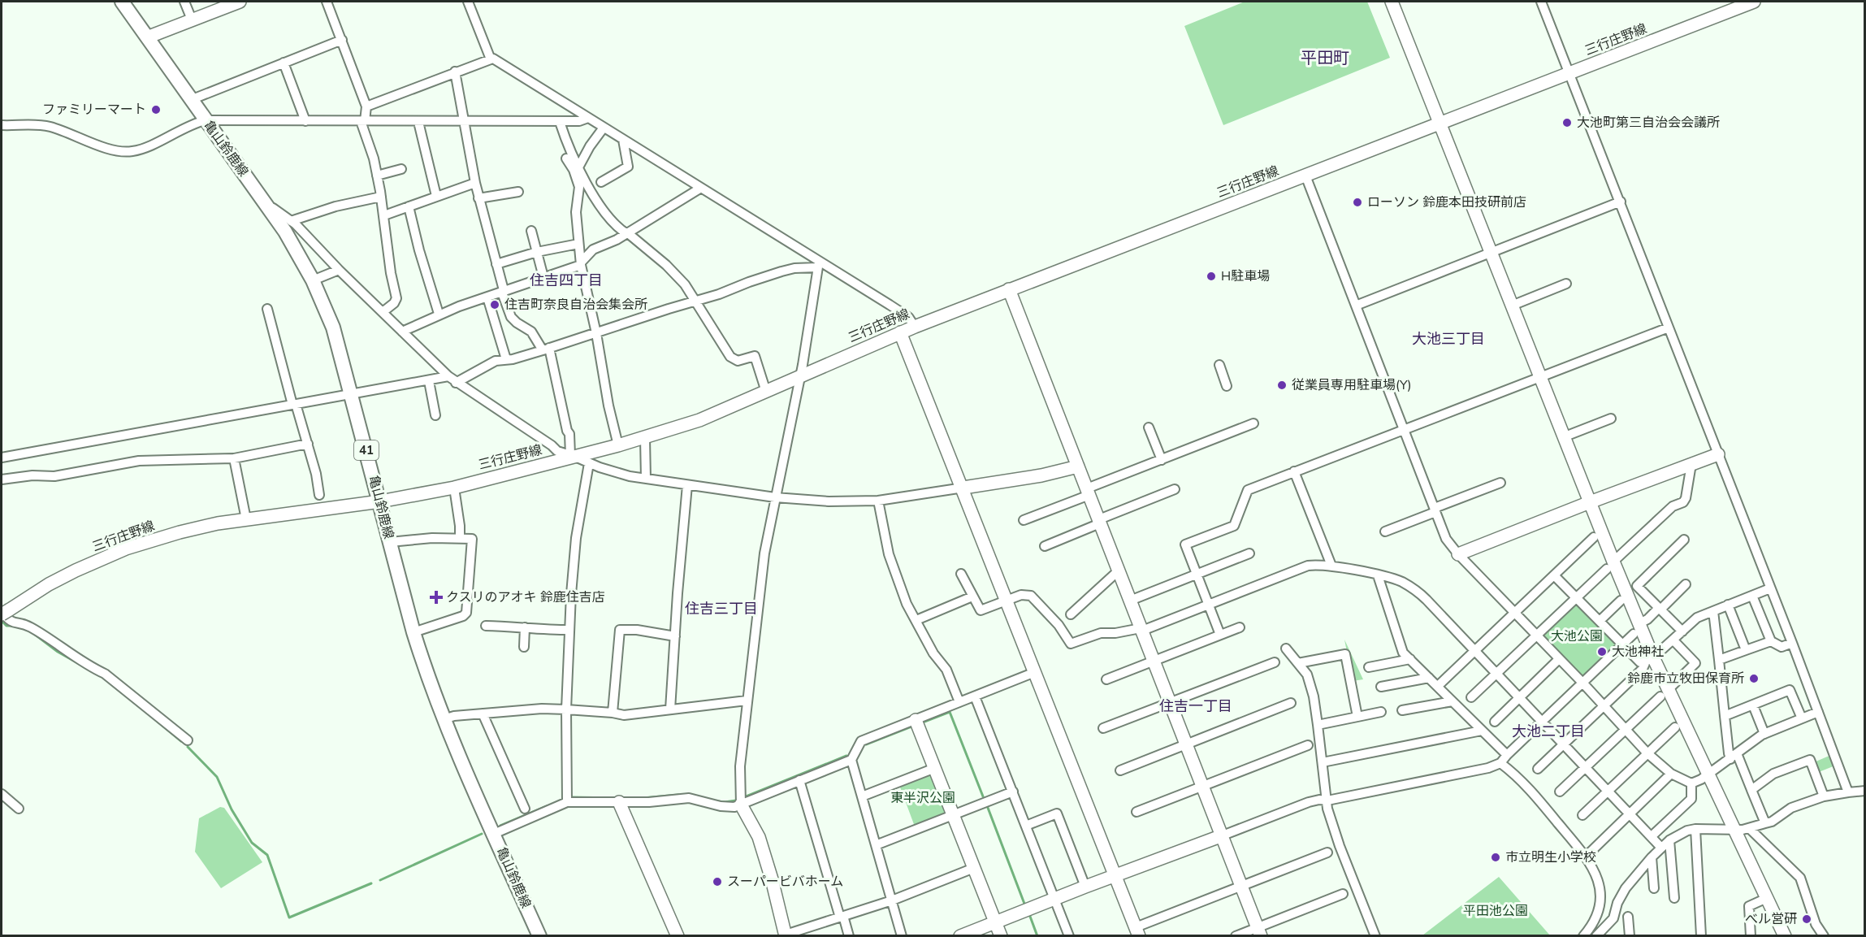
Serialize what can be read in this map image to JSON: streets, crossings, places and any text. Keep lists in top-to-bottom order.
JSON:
{
  "streets": {
    "main road": ["亀山鈴鹿線", "41"],
    "street": ["三行庄野線"]
  },
  "crossings": [
    ["三行庄野線", "亀山鈴鹿線"]
  ],
  "districts": [
    "平田町",
    "住吉四丁目",
    "大池三丁目",
    "住吉三丁目",
    "住吉一丁目",
    "大池二丁目"
  ],
  "parks": ["大池公園", "東半沢公園", "平田池公園"],
  "places": {
    "other": [
      "ファミリーマート",
      "大池町第三自治会会議所",
      "ローソン 鈴鹿本田技研前店",
      "H駐車場",
      "住吉町奈良自治会集会所",
      "従業員専用駐車場(Y)",
      "大池神社",
      "鈴鹿市立牧田保育所",
      "市立明生小学校",
      "スーパービバホーム",
      "べル営研"
    ],
    "health": ["クスリのアオキ 鈴鹿住吉店"]
  }
}
